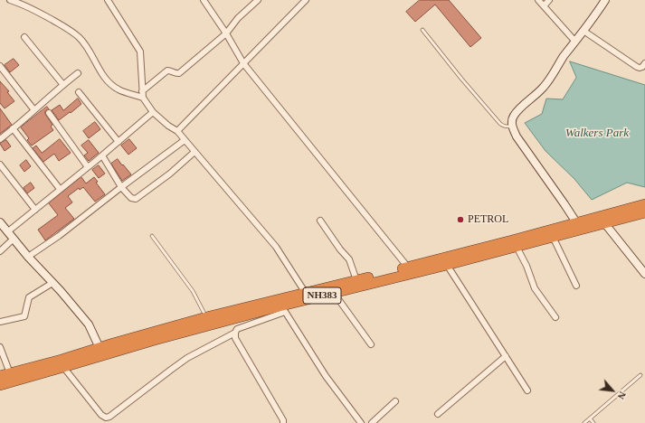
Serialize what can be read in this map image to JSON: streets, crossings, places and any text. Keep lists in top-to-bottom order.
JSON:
{
  "streets": {
    "highway": ["NH383"]
  },
  "water": ["Walkers Park"],
  "places": ["PETROL"],
  "north": "bottom right"
}
